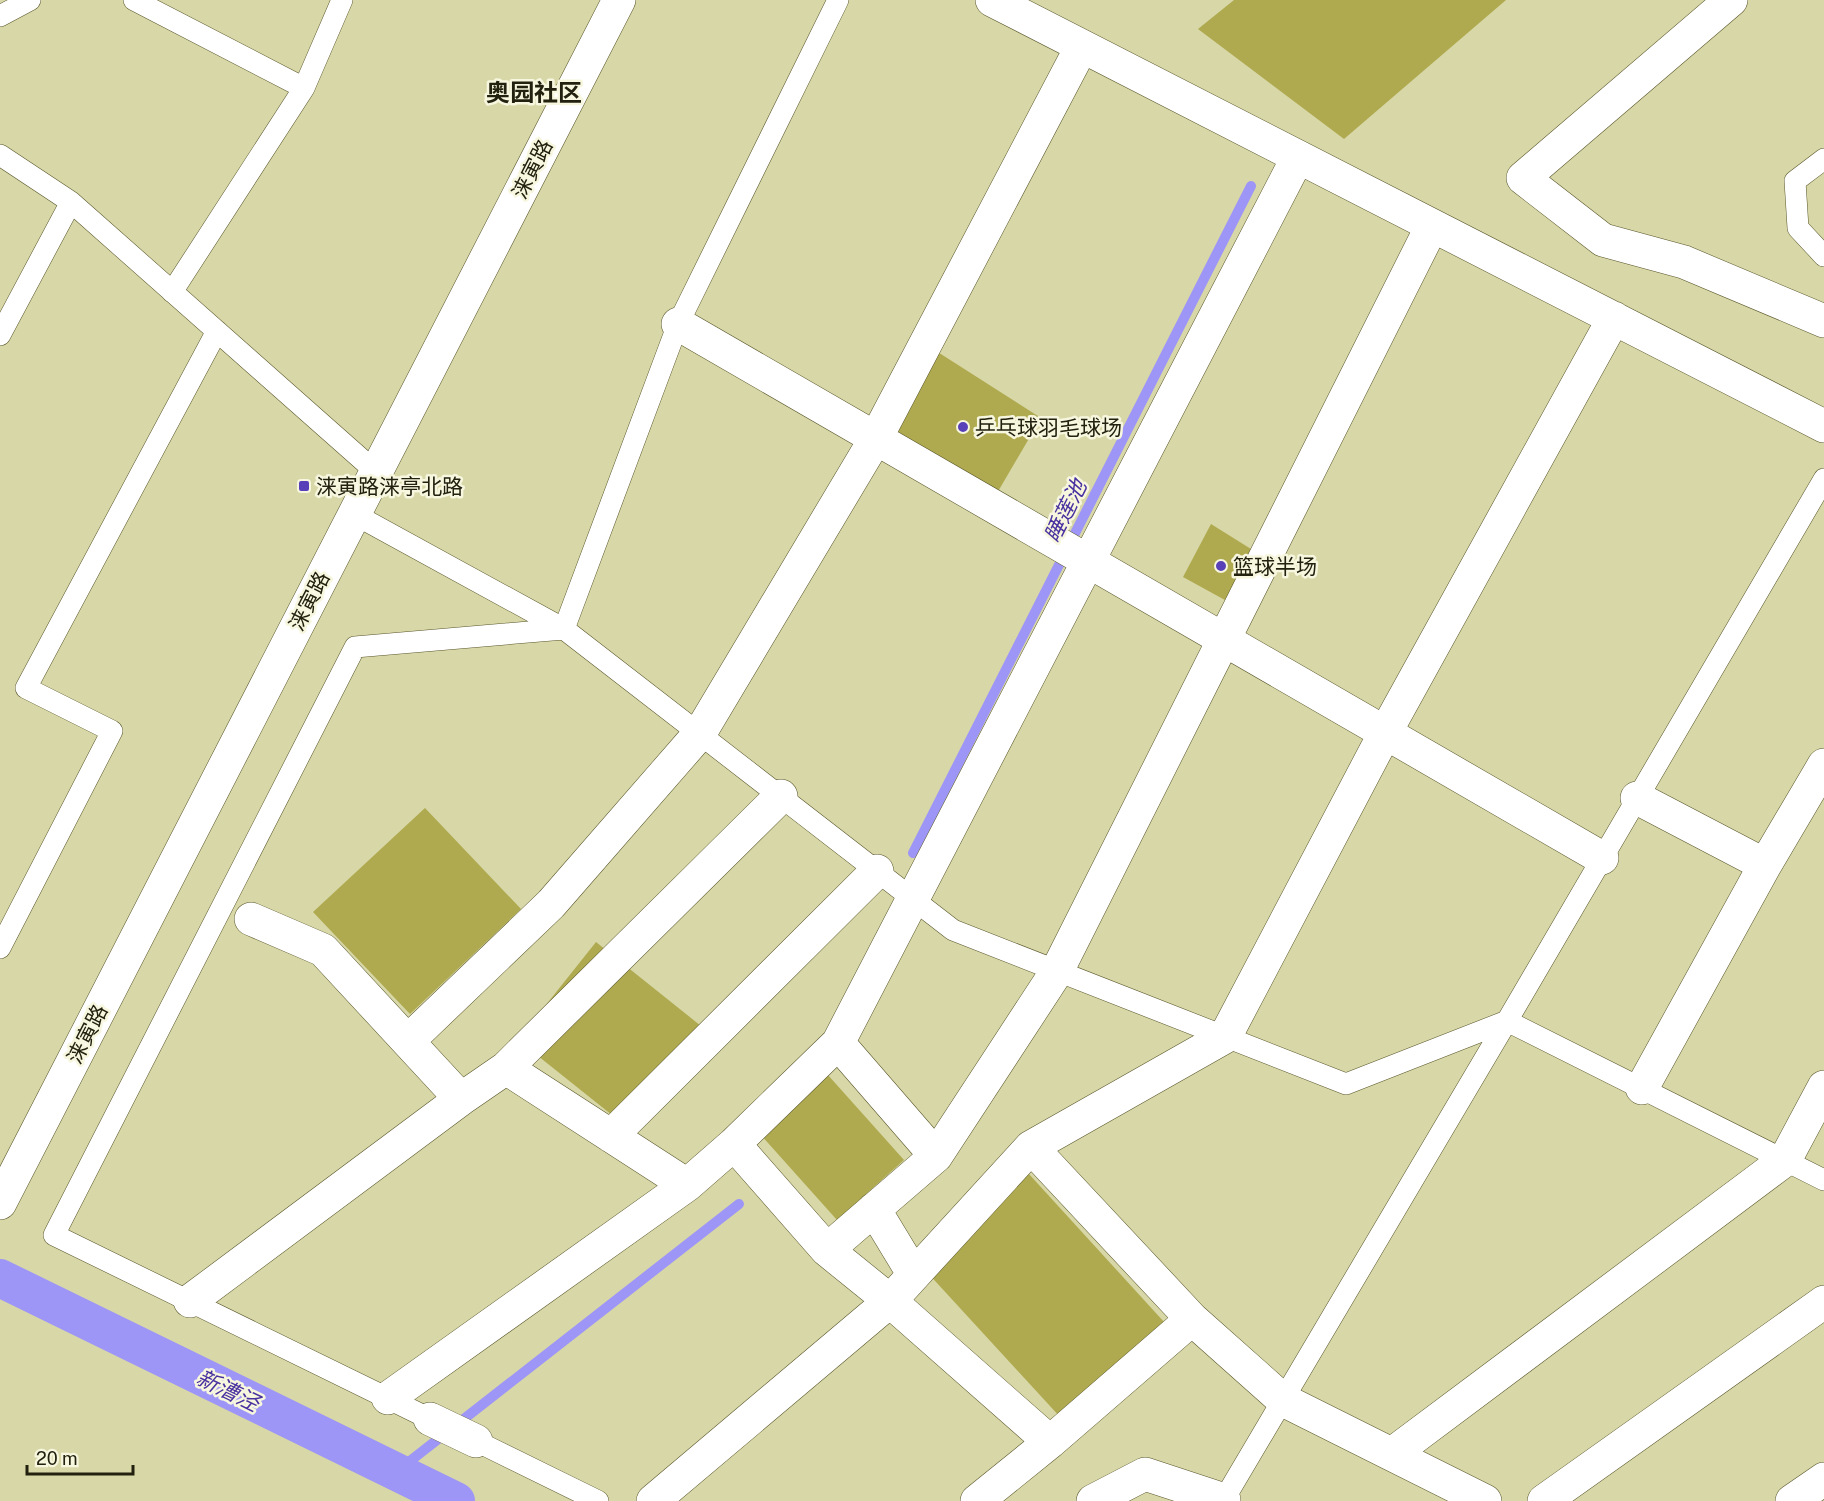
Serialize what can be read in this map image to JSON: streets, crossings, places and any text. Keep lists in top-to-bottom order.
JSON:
{
  "streets": {
    "street": ["涞寅路"]
  },
  "districts": ["奥园社区"],
  "water": ["睡莲池", "新漕泾"],
  "places": {
    "other": ["乒乓球羽毛球场", "篮球半场"],
    "transit": ["涞寅路涞亭北路"]
  },
  "scale_bar": "20 m"
}
